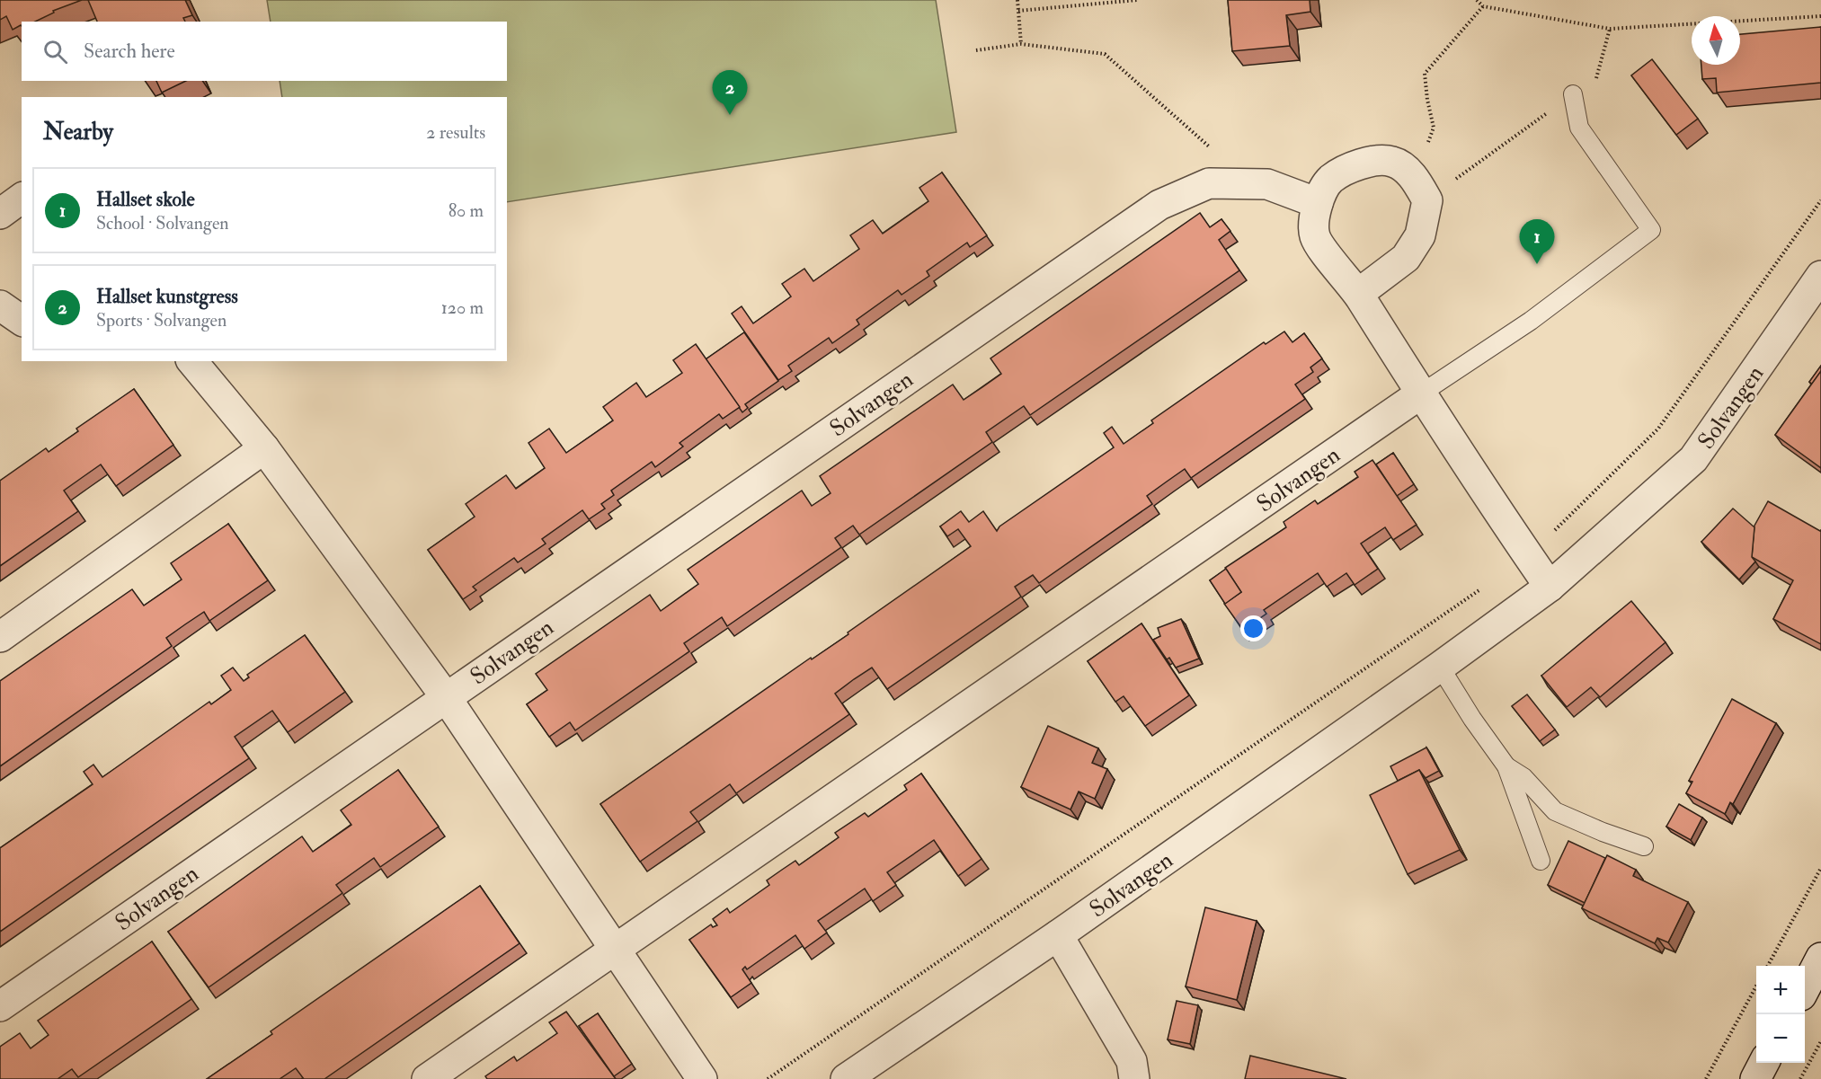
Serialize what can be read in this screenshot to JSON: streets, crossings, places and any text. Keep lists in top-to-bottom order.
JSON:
{
  "streets": {
    "street": ["Solvangen"]
  },
  "north": "top",
  "page": {
    "search": "Search here",
    "pins": ["2", "1"],
    "heading": ["Nearby", "2 results"],
    "list": [
      {
        "mark": "1",
        "name": "Hallset skole",
        "note": "School · Solvangen",
        "value": "80 m"
      },
      {
        "mark": "2",
        "name": "Hallset kunstgress",
        "note": "Sports · Solvangen",
        "value": "120 m"
      }
    ],
    "map_buttons": ["+", "−"]
  }
}
